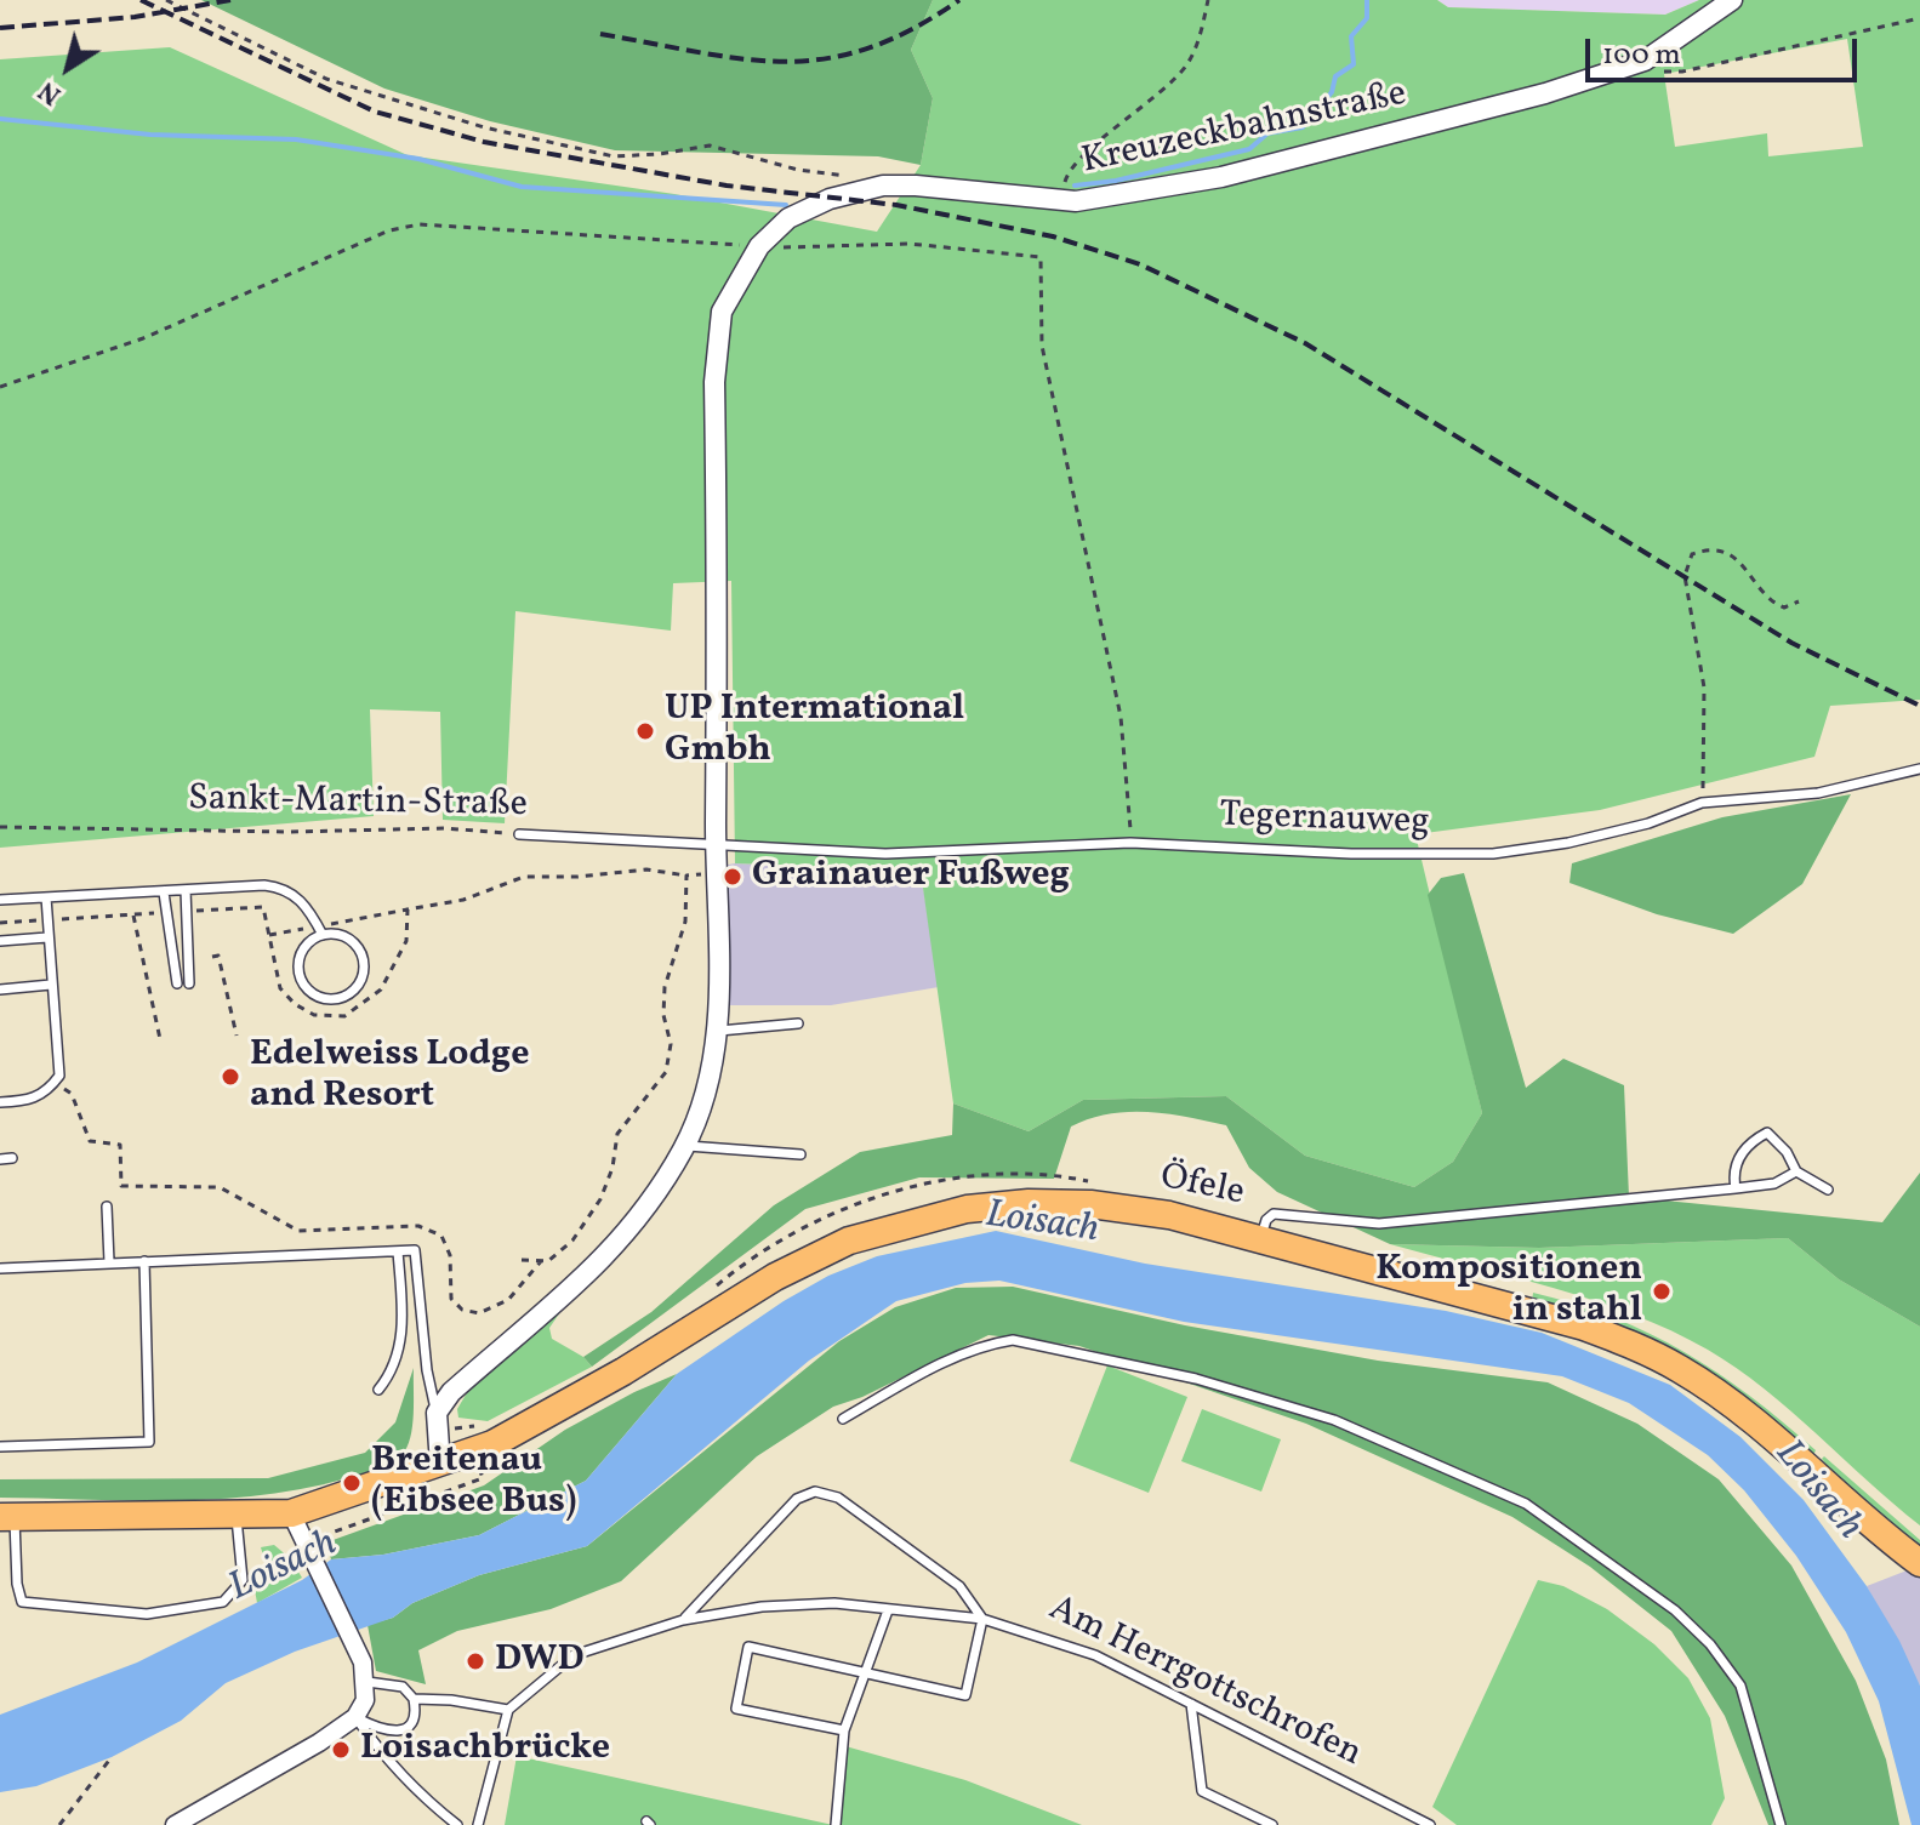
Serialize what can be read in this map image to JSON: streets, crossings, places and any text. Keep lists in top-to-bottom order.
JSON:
{
  "streets": {
    "main road": ["Öfele"],
    "street": ["Kreuzeckbahnstraße"],
    "lane": ["Sankt-Martin-Straße", "Tegernauweg", "Am Herrgottschrofen"]
  },
  "crossings": [
    ["Kreuzeckbahnstraße", "Sankt-Martin-Straße"],
    ["Kreuzeckbahnstraße", "Tegernauweg"],
    ["Sankt-Martin-Straße", "Tegernauweg"]
  ],
  "water": ["Loisach"],
  "places": [
    "UP Intermational Gmbh",
    "Grainauer Fußweg",
    "Edelweiss Lodge and Resort",
    "Kompositionen in stahl",
    "Breitenau (Eibsee Bus)",
    "DWD",
    "Loisachbrücke"
  ],
  "scale_bar": "100 m",
  "north": "bottom left"
}
